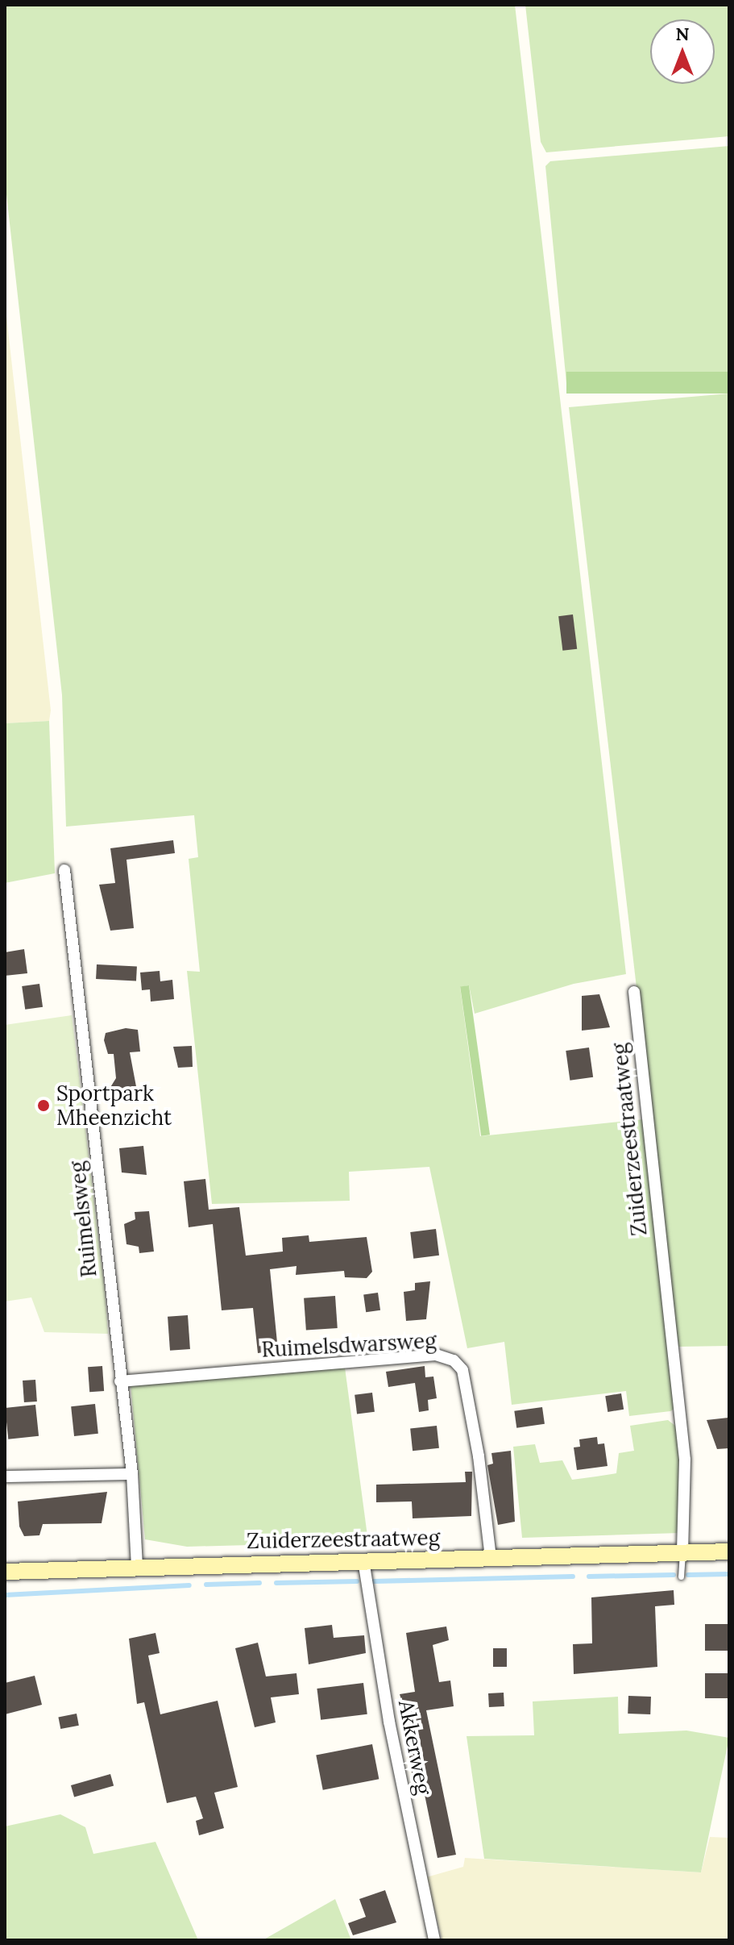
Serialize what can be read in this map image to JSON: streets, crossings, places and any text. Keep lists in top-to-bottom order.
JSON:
{
  "streets": {
    "main road": ["Zuiderzeestraatweg"],
    "street": ["Ruimelsweg", "Ruimelsdwarsweg", "Akkerweg"]
  },
  "crossings": [
    ["Zuiderzeestraatweg", "Ruimelsweg"],
    ["Zuiderzeestraatweg", "Ruimelsdwarsweg"],
    ["Zuiderzeestraatweg", "Akkerweg"],
    ["Ruimelsweg", "Ruimelsdwarsweg"]
  ],
  "places": ["Sportpark Mheenzicht"],
  "north": "top"
}
